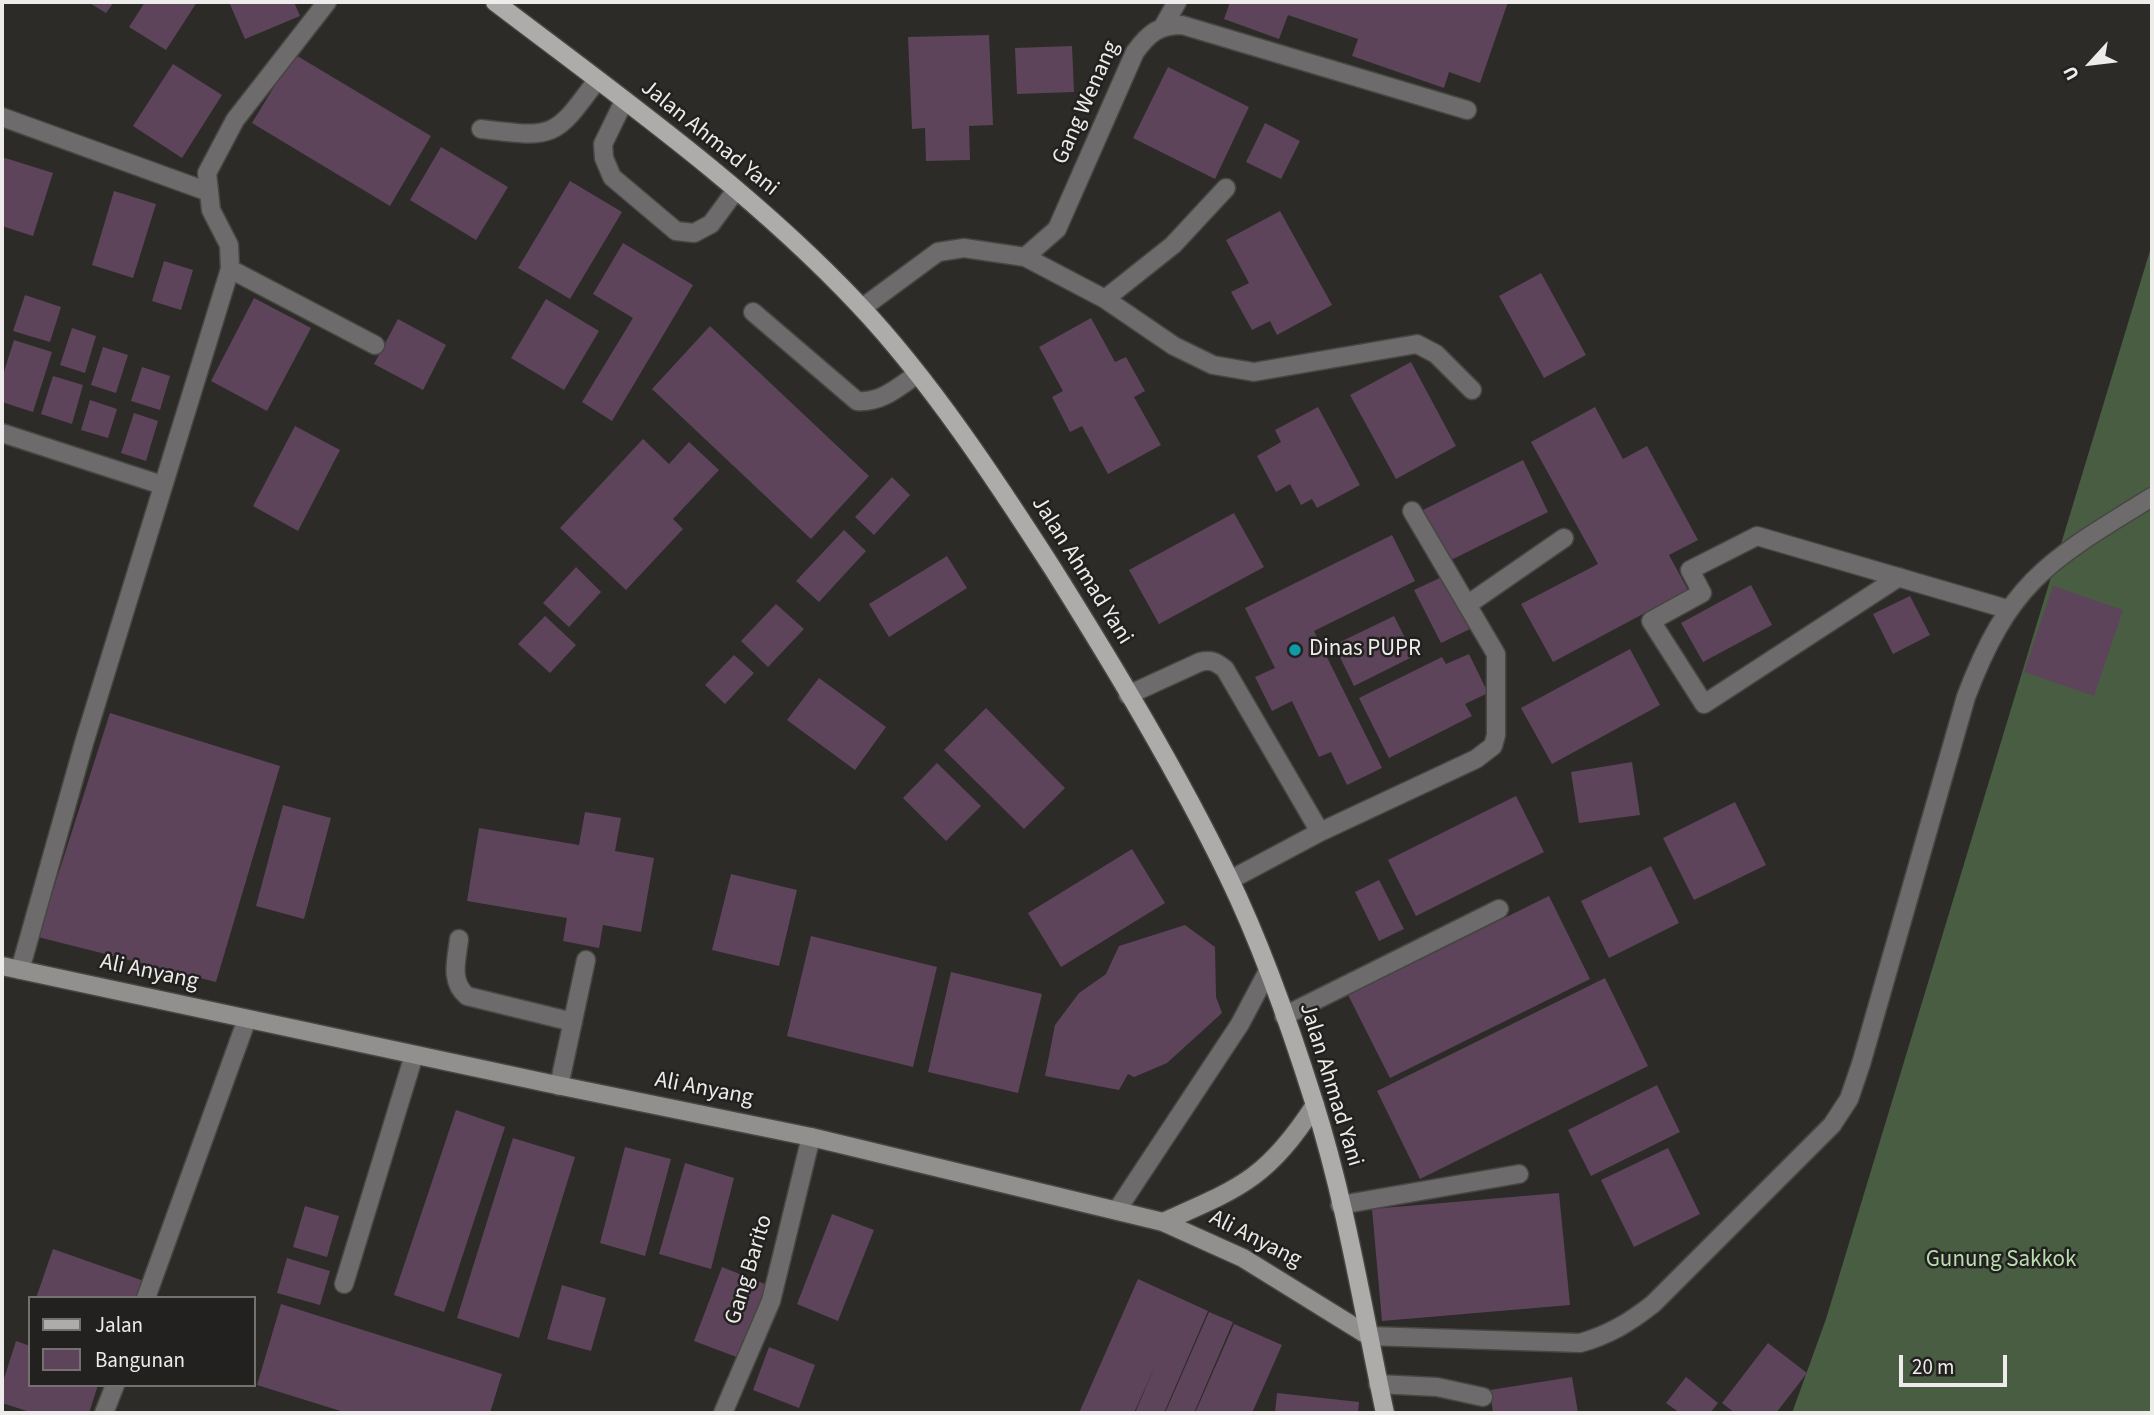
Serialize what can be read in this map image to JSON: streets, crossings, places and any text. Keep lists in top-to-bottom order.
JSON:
{
  "streets": {
    "main road": ["Jalan Ahmad Yani"],
    "street": ["Gang Wenang", "Ali Anyang", "Gang Barito"]
  },
  "crossings": [
    ["Jalan Ahmad Yani", "Ali Anyang"],
    ["Ali Anyang", "Gang Barito"]
  ],
  "parks": ["Gunung Sakkok"],
  "places": ["Dinas PUPR"],
  "legend": ["Jalan", "Bangunan"],
  "scale_bar": "20 m",
  "north": "bottom left"
}
